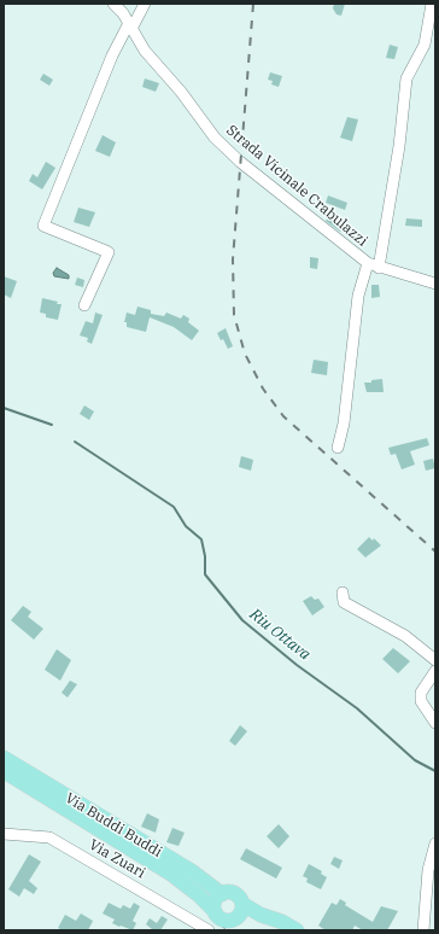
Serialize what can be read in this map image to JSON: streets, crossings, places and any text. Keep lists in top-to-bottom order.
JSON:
{
  "streets": {
    "main road": ["Via Buddi Buddi"],
    "street": ["Strada Vicinale Crabulazzi", "Via Zuari"]
  },
  "water": ["Riu Ottava"]
}
